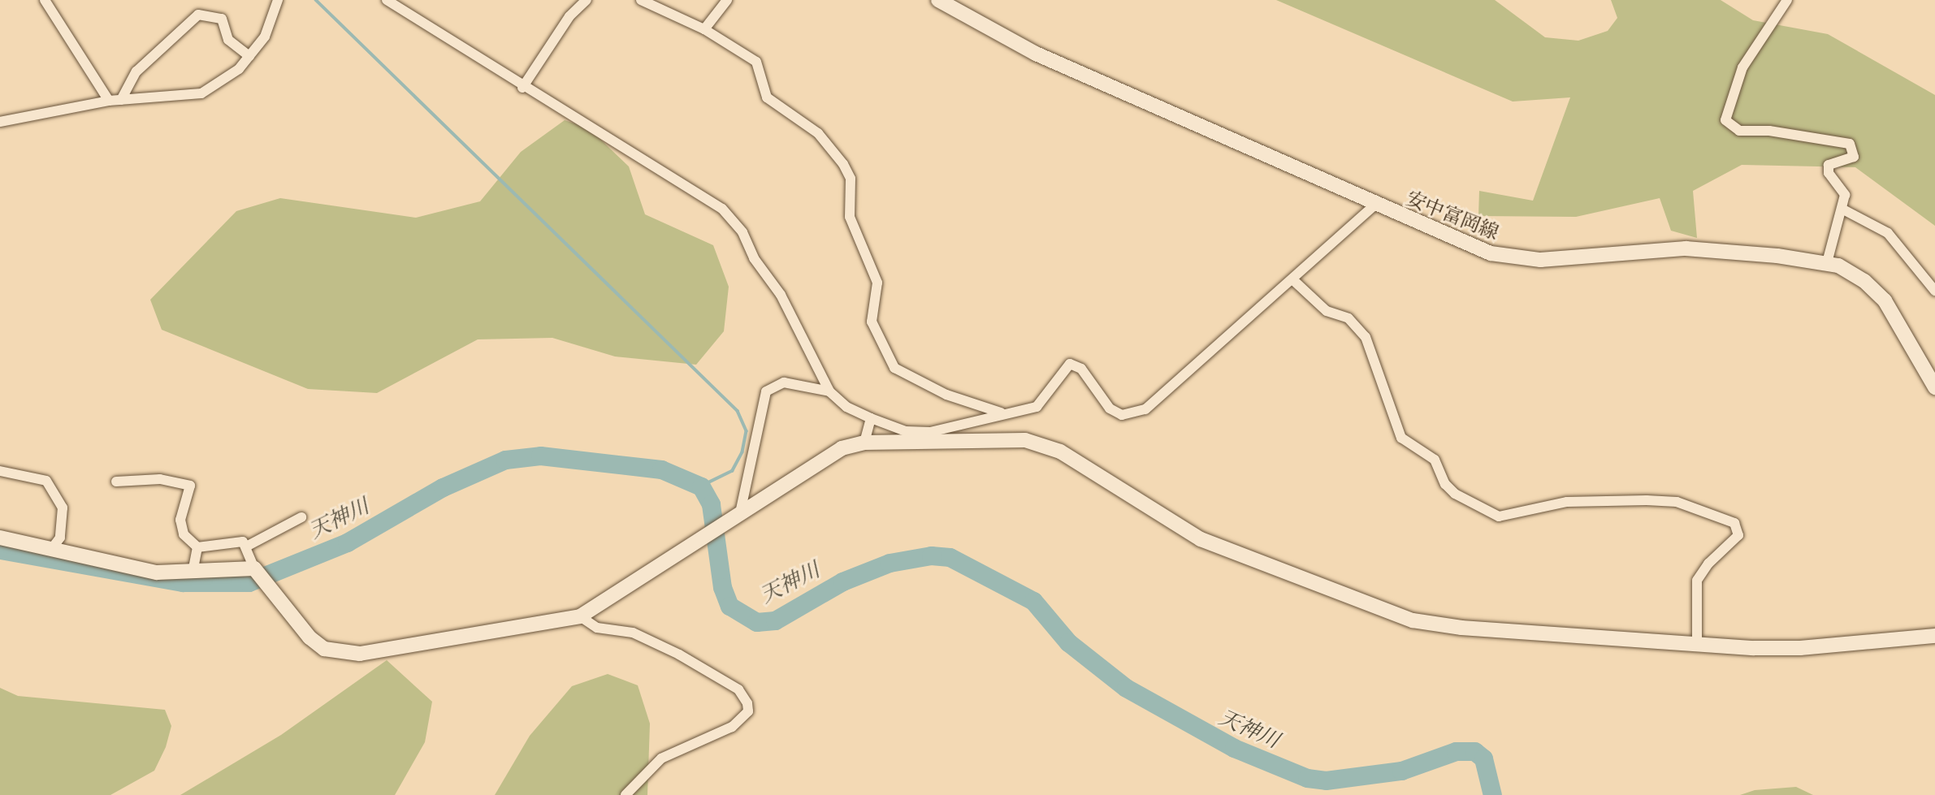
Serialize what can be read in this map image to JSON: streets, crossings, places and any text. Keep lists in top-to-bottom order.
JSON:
{
  "streets": {
    "street": ["安中富岡線"]
  },
  "water": ["天神川"]
}
